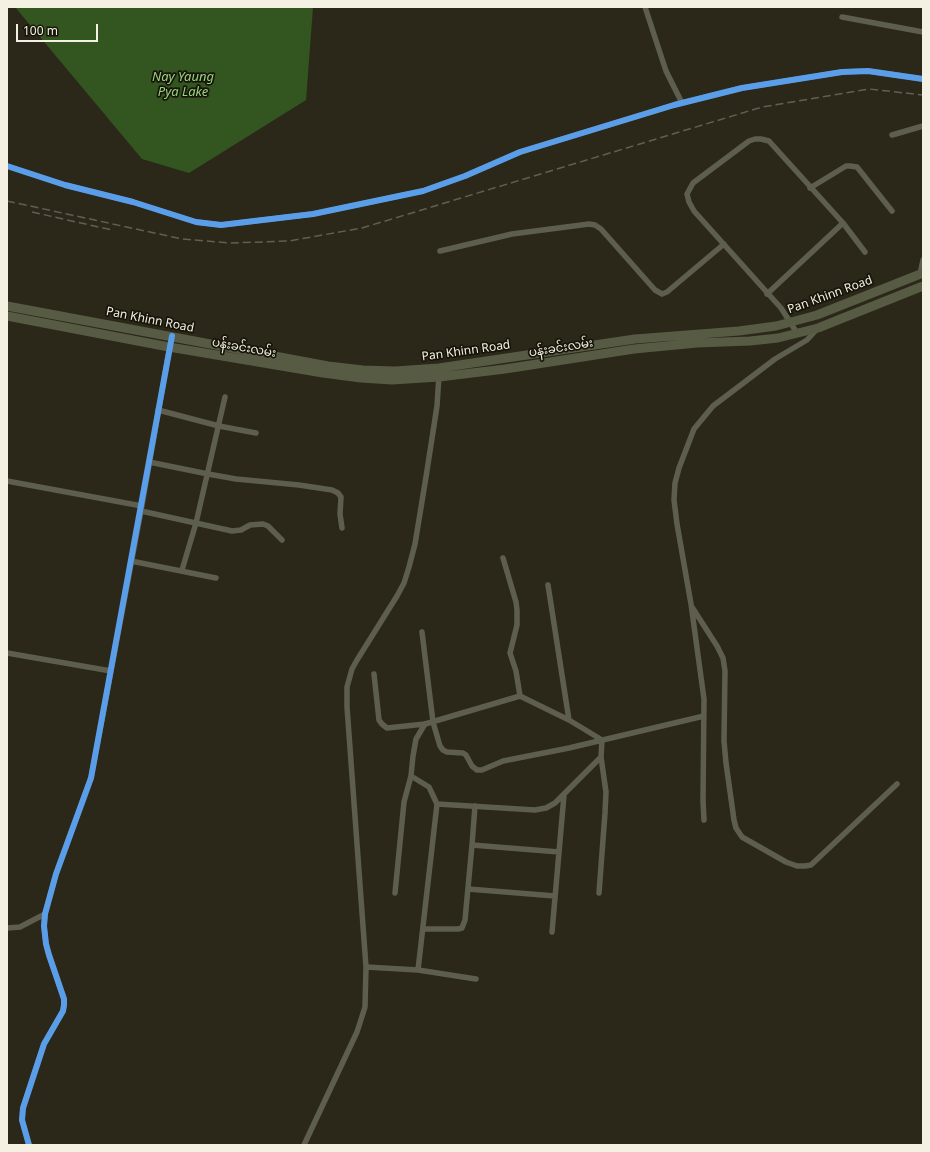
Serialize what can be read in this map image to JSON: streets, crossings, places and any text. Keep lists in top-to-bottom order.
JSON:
{
  "streets": {
    "main road": ["Pan Khinn Road", "ပန်းခင်းလမ်း"]
  },
  "crossings": [
    ["Pan Khinn Road", "ပန်းခင်းလမ်း"]
  ],
  "water": ["Nay Yaung Pya Lake"],
  "scale_bar": "100 m"
}
